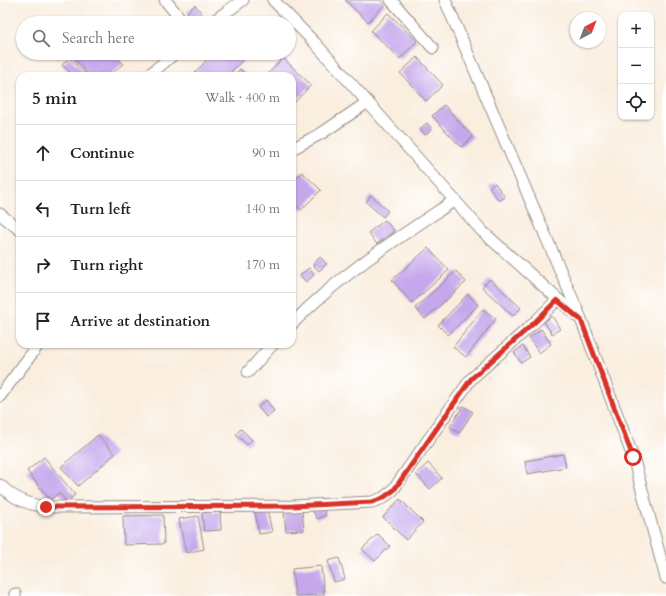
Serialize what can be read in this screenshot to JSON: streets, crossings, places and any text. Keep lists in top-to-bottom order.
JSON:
{
  "north": "top right",
  "page": {
    "map_buttons": ["+", "−"],
    "search": "Search here",
    "heading": ["5 min", "Walk · 400 m"],
    "list": [
      ["Continue", "90 m"],
      ["Turn left", "140 m"],
      ["Turn right", "170 m"],
      "Arrive at destination"
    ]
  }
}
